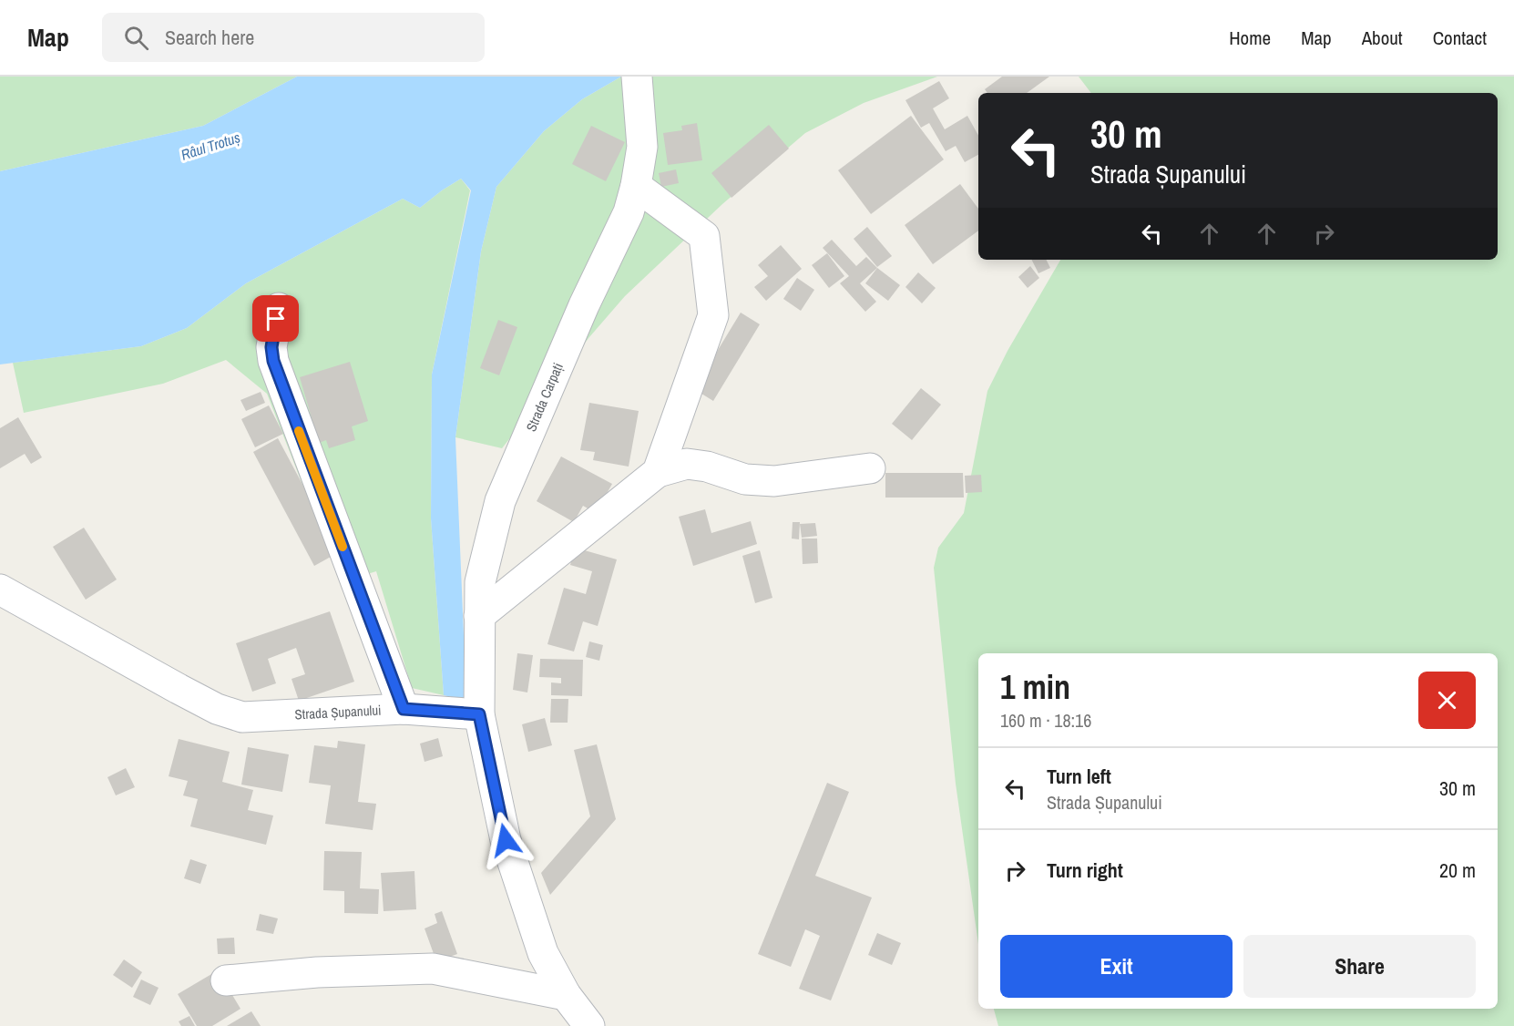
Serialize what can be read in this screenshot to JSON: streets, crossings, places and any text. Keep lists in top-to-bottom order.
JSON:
{
  "streets": {
    "street": ["Strada Carpați", "Strada Șupanului"]
  },
  "crossings": [
    ["Strada Carpați", "Strada Șupanului"]
  ],
  "water": ["Râul Trotuș"],
  "page": {
    "header": "Map",
    "search": "Search here",
    "nav": [
      "Home",
      "Map",
      "About",
      "Contact"
    ],
    "turn": ["30 m", "Strada Șupanului"],
    "heading": ["1 min", "160 m · 18:16"],
    "list": [
      {
        "name": "Turn left",
        "note": "Strada Șupanului",
        "value": "30 m"
      },
      {
        "name": "Turn right",
        "value": "20 m"
      }
    ],
    "buttons": ["Exit", "Share"]
  }
}
